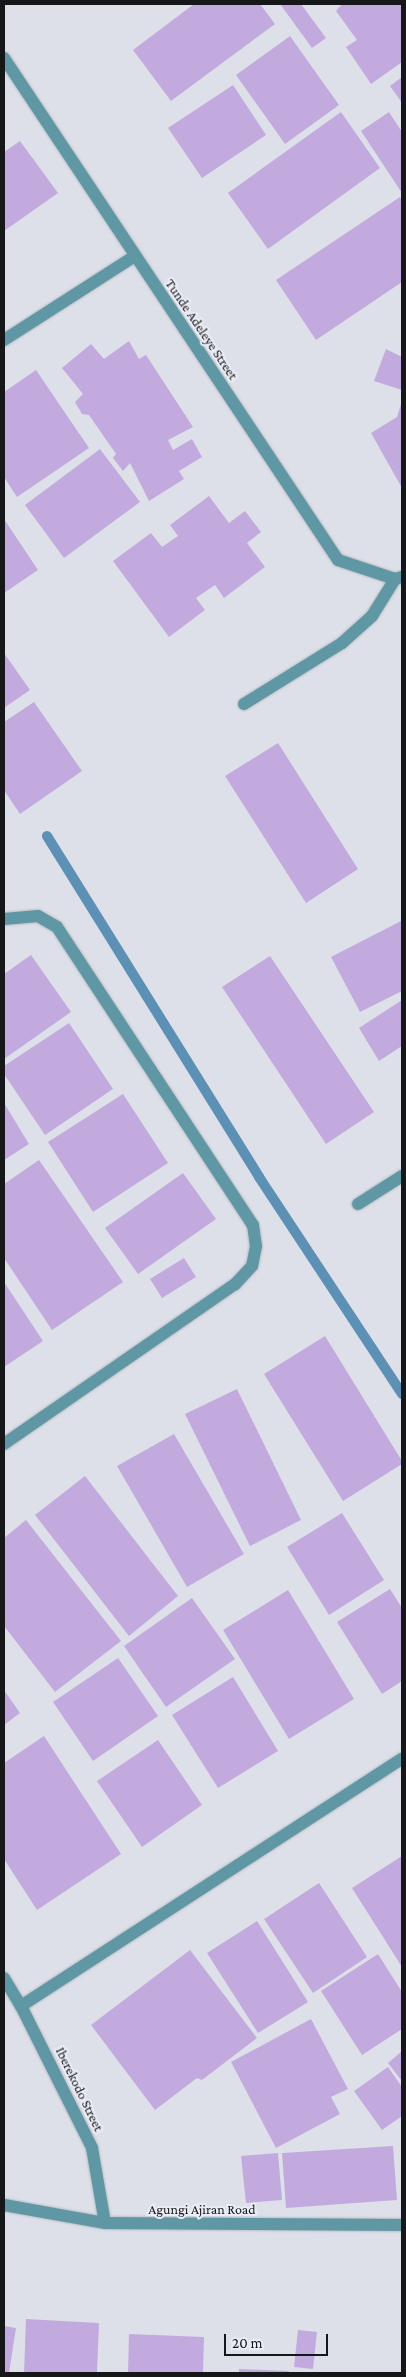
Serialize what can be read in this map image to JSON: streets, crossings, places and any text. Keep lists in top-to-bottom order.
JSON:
{
  "streets": {
    "street": ["Tunde Adeleye Street", "Iberekodo Street", "Agungi Ajiran Road"]
  },
  "crossings": [
    ["Iberekodo Street", "Agungi Ajiran Road"]
  ],
  "scale_bar": "20 m"
}
